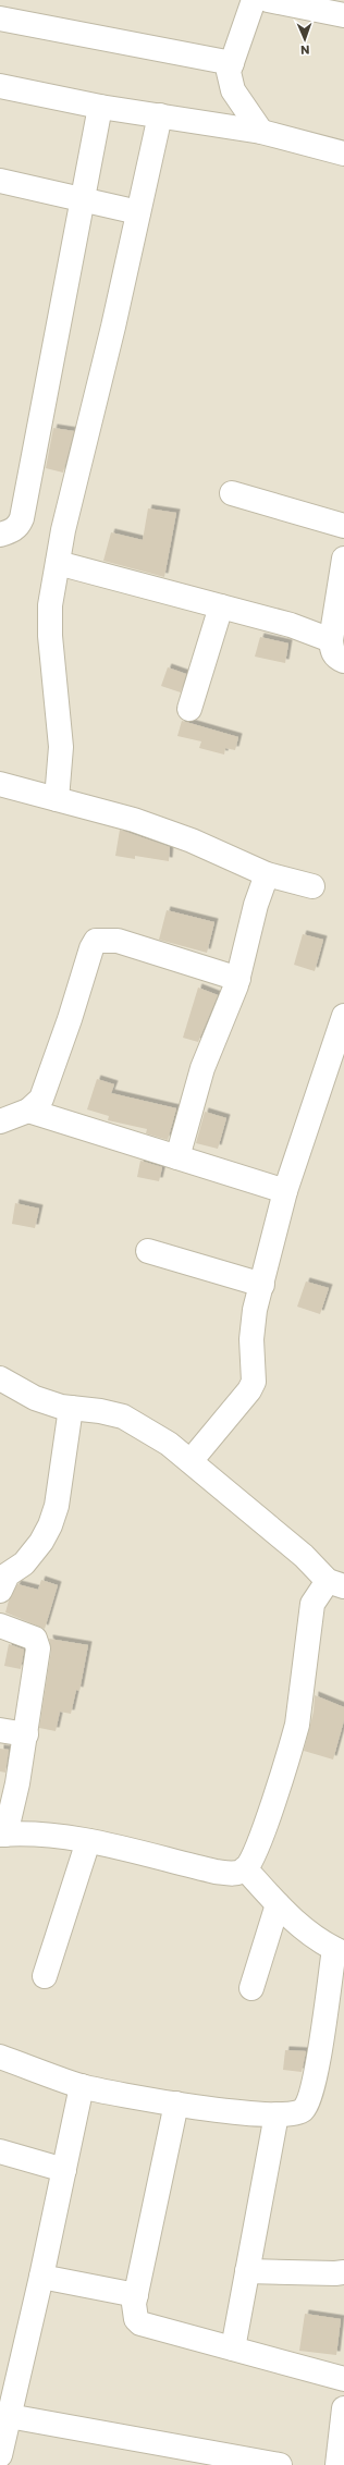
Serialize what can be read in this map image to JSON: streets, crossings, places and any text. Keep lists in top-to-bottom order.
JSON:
{
  "north": "bottom"
}
